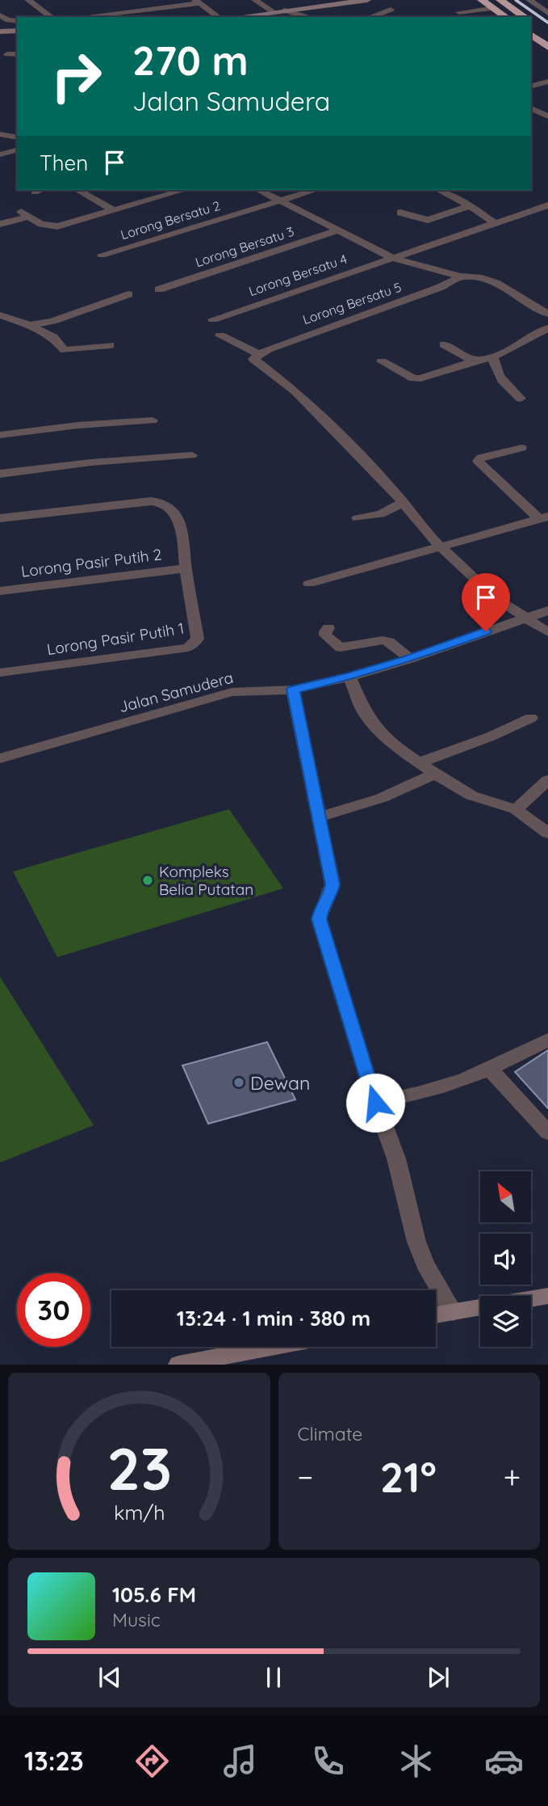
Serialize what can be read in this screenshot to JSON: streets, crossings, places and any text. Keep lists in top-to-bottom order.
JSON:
{
  "streets": {
    "street": [
      "Lorong Bersatu 2",
      "Lorong Bersatu 3",
      "Lorong Bersatu 4",
      "Lorong Bersatu 5",
      "Lorong Pasir Putih 2",
      "Lorong Pasir Putih 1",
      "Jalan Samudera"
    ]
  },
  "crossings": [
    ["Lorong Pasir Putih 2", "Lorong Pasir Putih 1"]
  ],
  "places": ["Kompleks Belia Putatan", "Dewan"],
  "north": "top left",
  "page": {
    "turn": ["270 m", "Jalan Samudera"],
    "then": "Then",
    "limit": "30",
    "trip": "13:24 · 1 min · 380 m",
    "tile": "Climate",
    "heat": ["−", "21°", "+"],
    "song": ["105.6 FM", "Music"],
    "tabs": "13:23",
    "gauge": ["23", "km/h"]
  }
}
